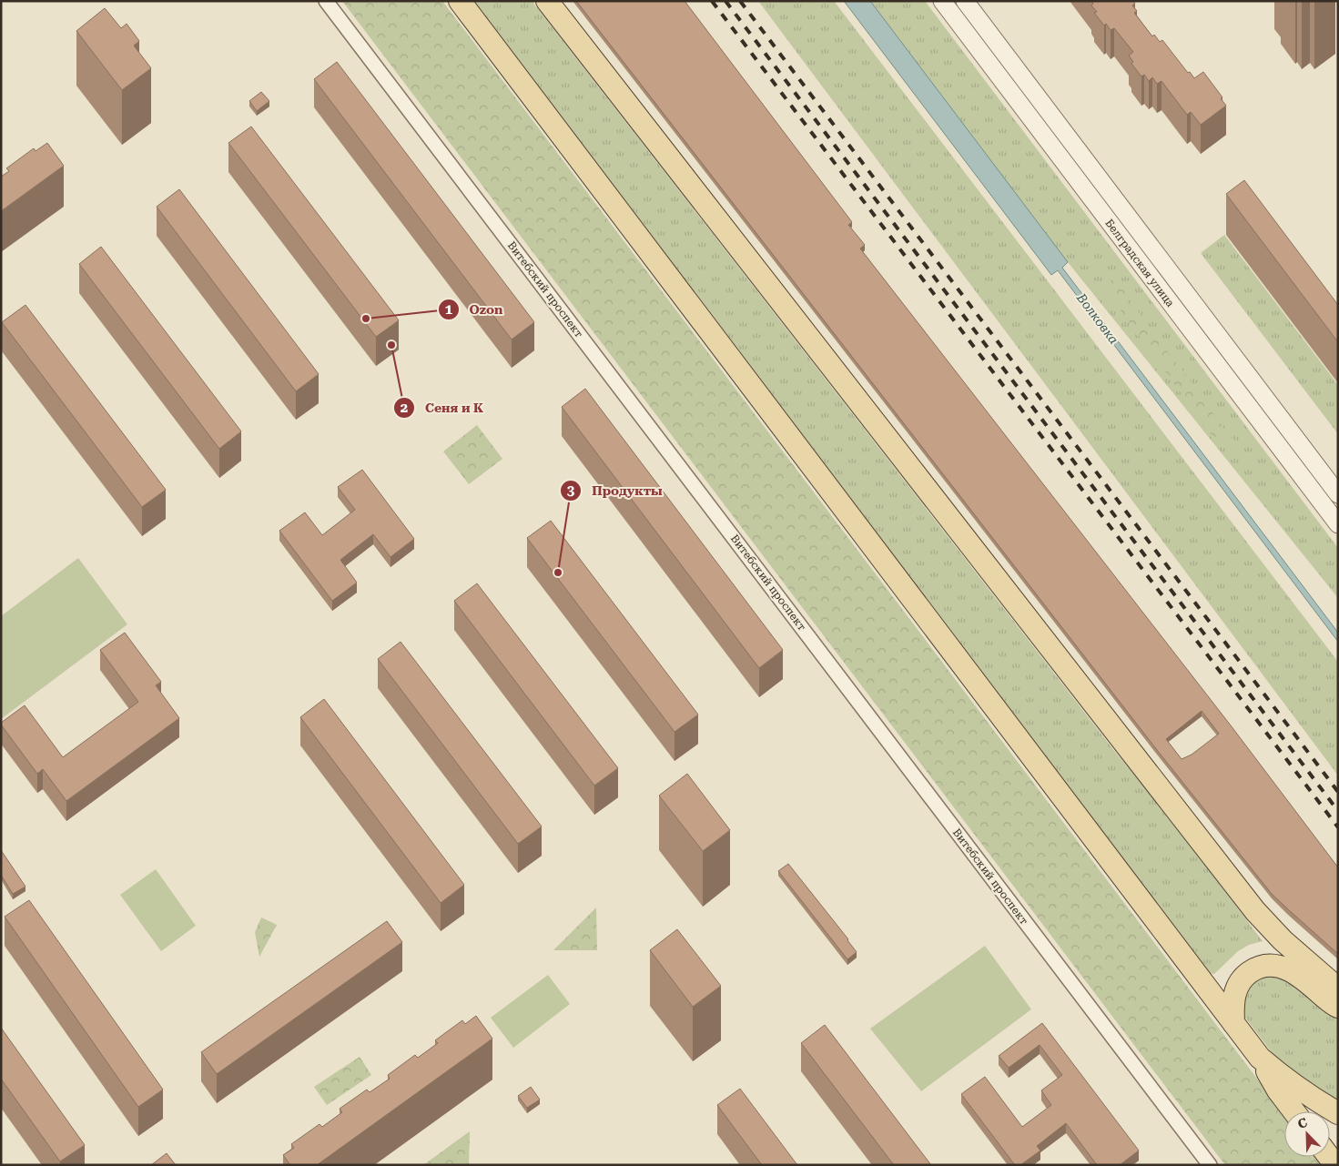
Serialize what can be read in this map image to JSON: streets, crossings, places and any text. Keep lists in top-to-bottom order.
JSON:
{
  "streets": {
    "street": ["Белградская улица", "Витебский проспект"]
  },
  "water": ["Волковка"],
  "places": ["Ozon", "Сеня и К", "Продукты"],
  "north": "top left"
}
